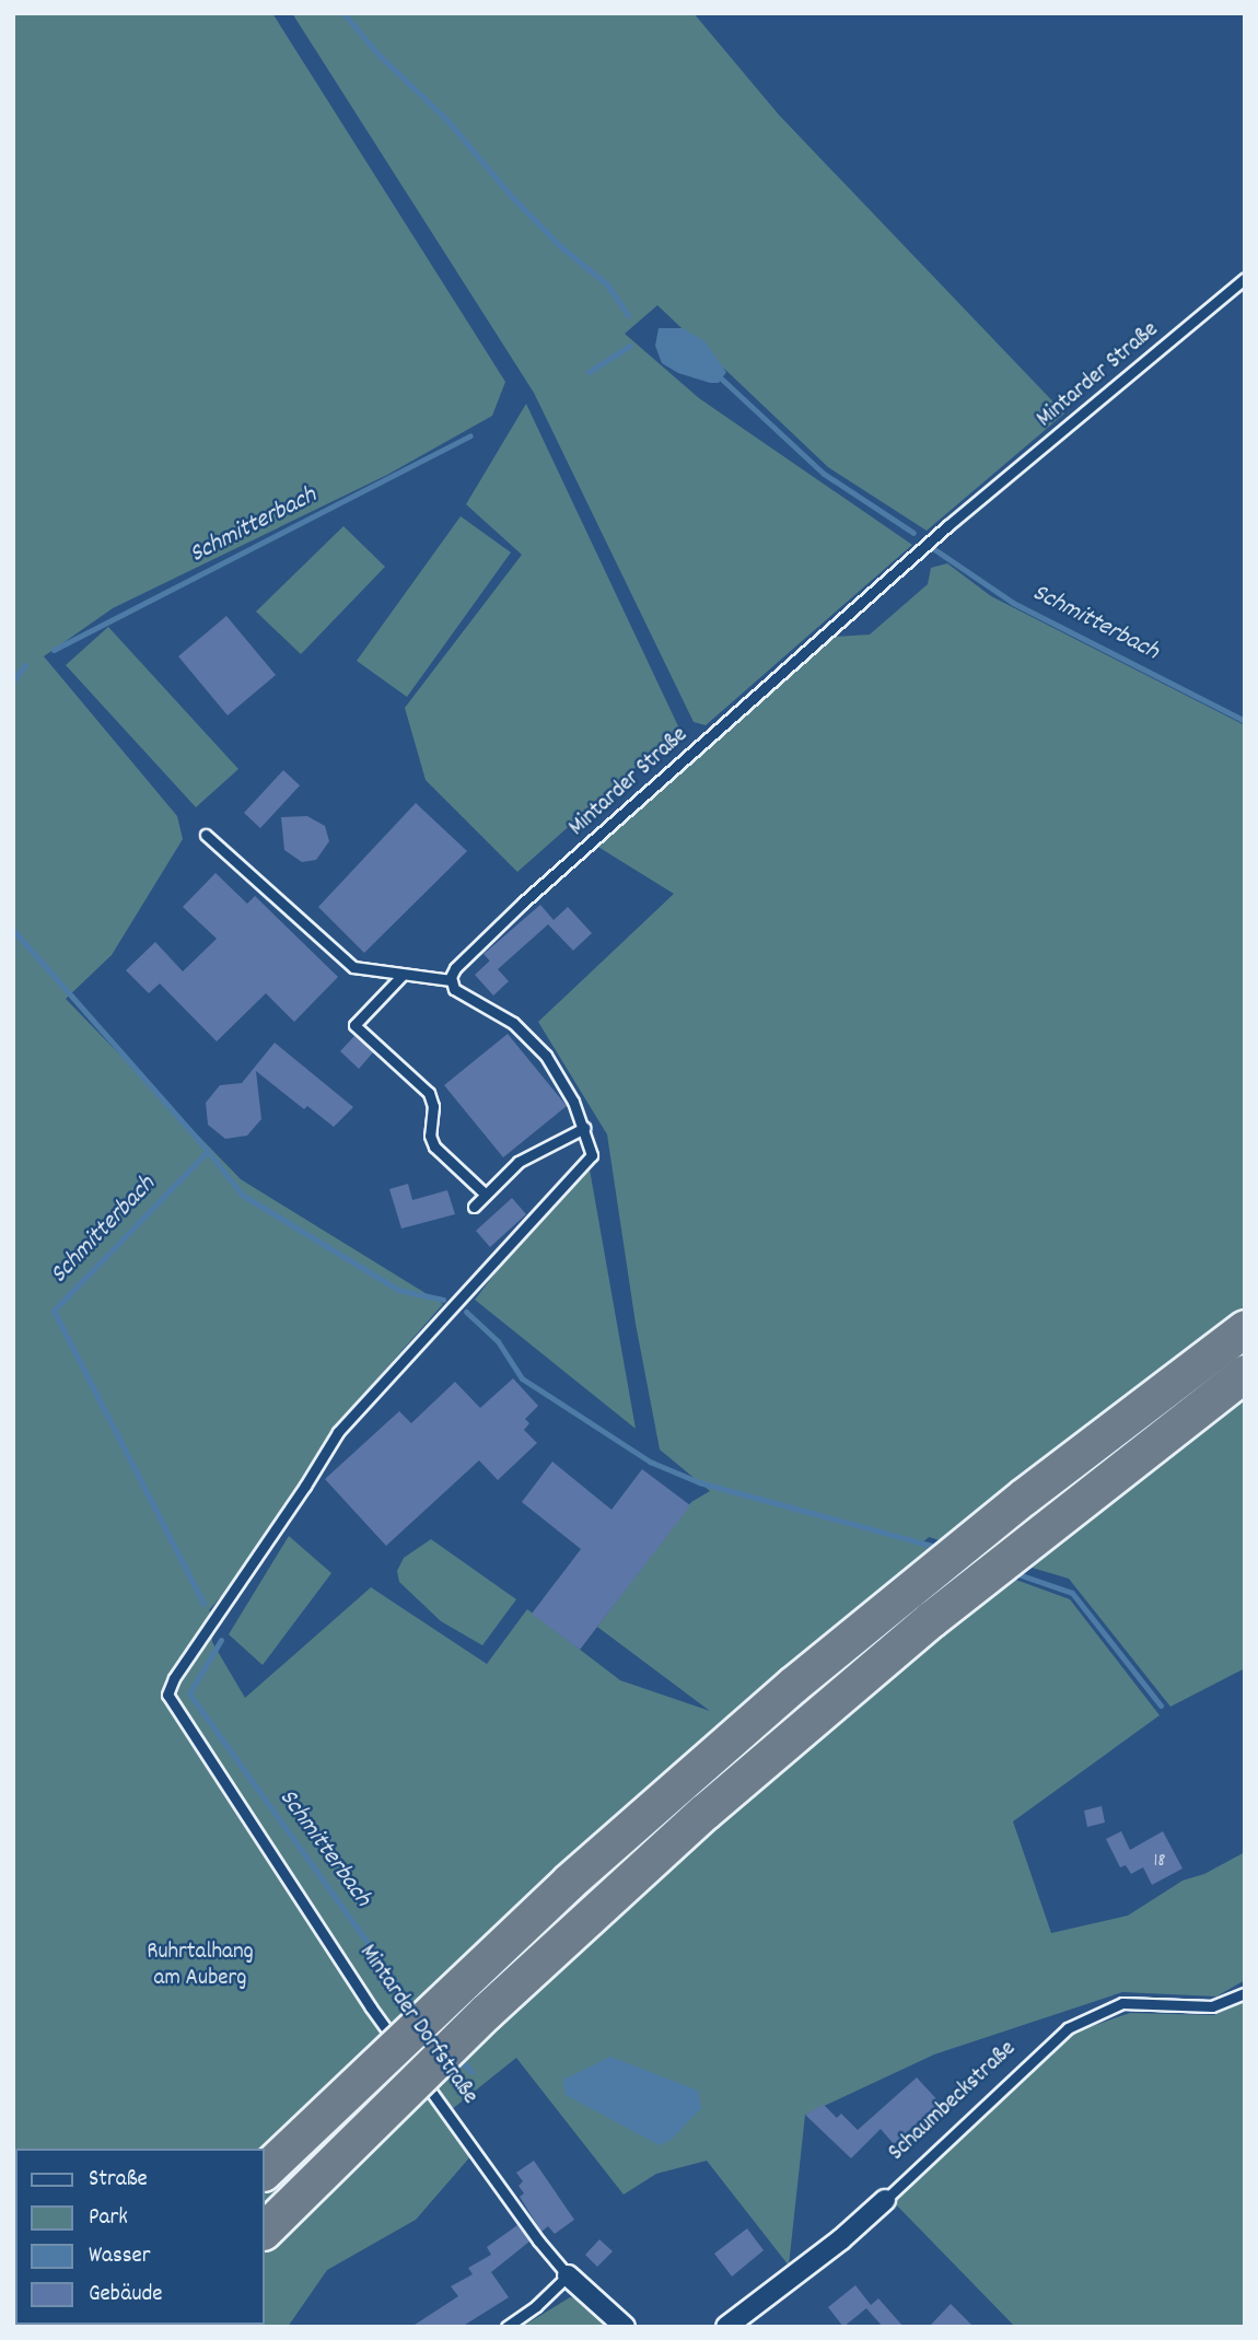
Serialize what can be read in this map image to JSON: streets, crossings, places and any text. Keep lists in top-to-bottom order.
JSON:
{
  "streets": {
    "street": ["Mintarder Dorfstraße", "Schaumbeckstraße"],
    "lane": ["Mintarder Straße"]
  },
  "water": ["Schmitterbach"],
  "parks": ["Ruhrtalhang am Auberg"],
  "house_numbers": ["18"],
  "legend": [
    "Straße",
    "Park",
    "Wasser",
    "Gebäude"
  ]
}
